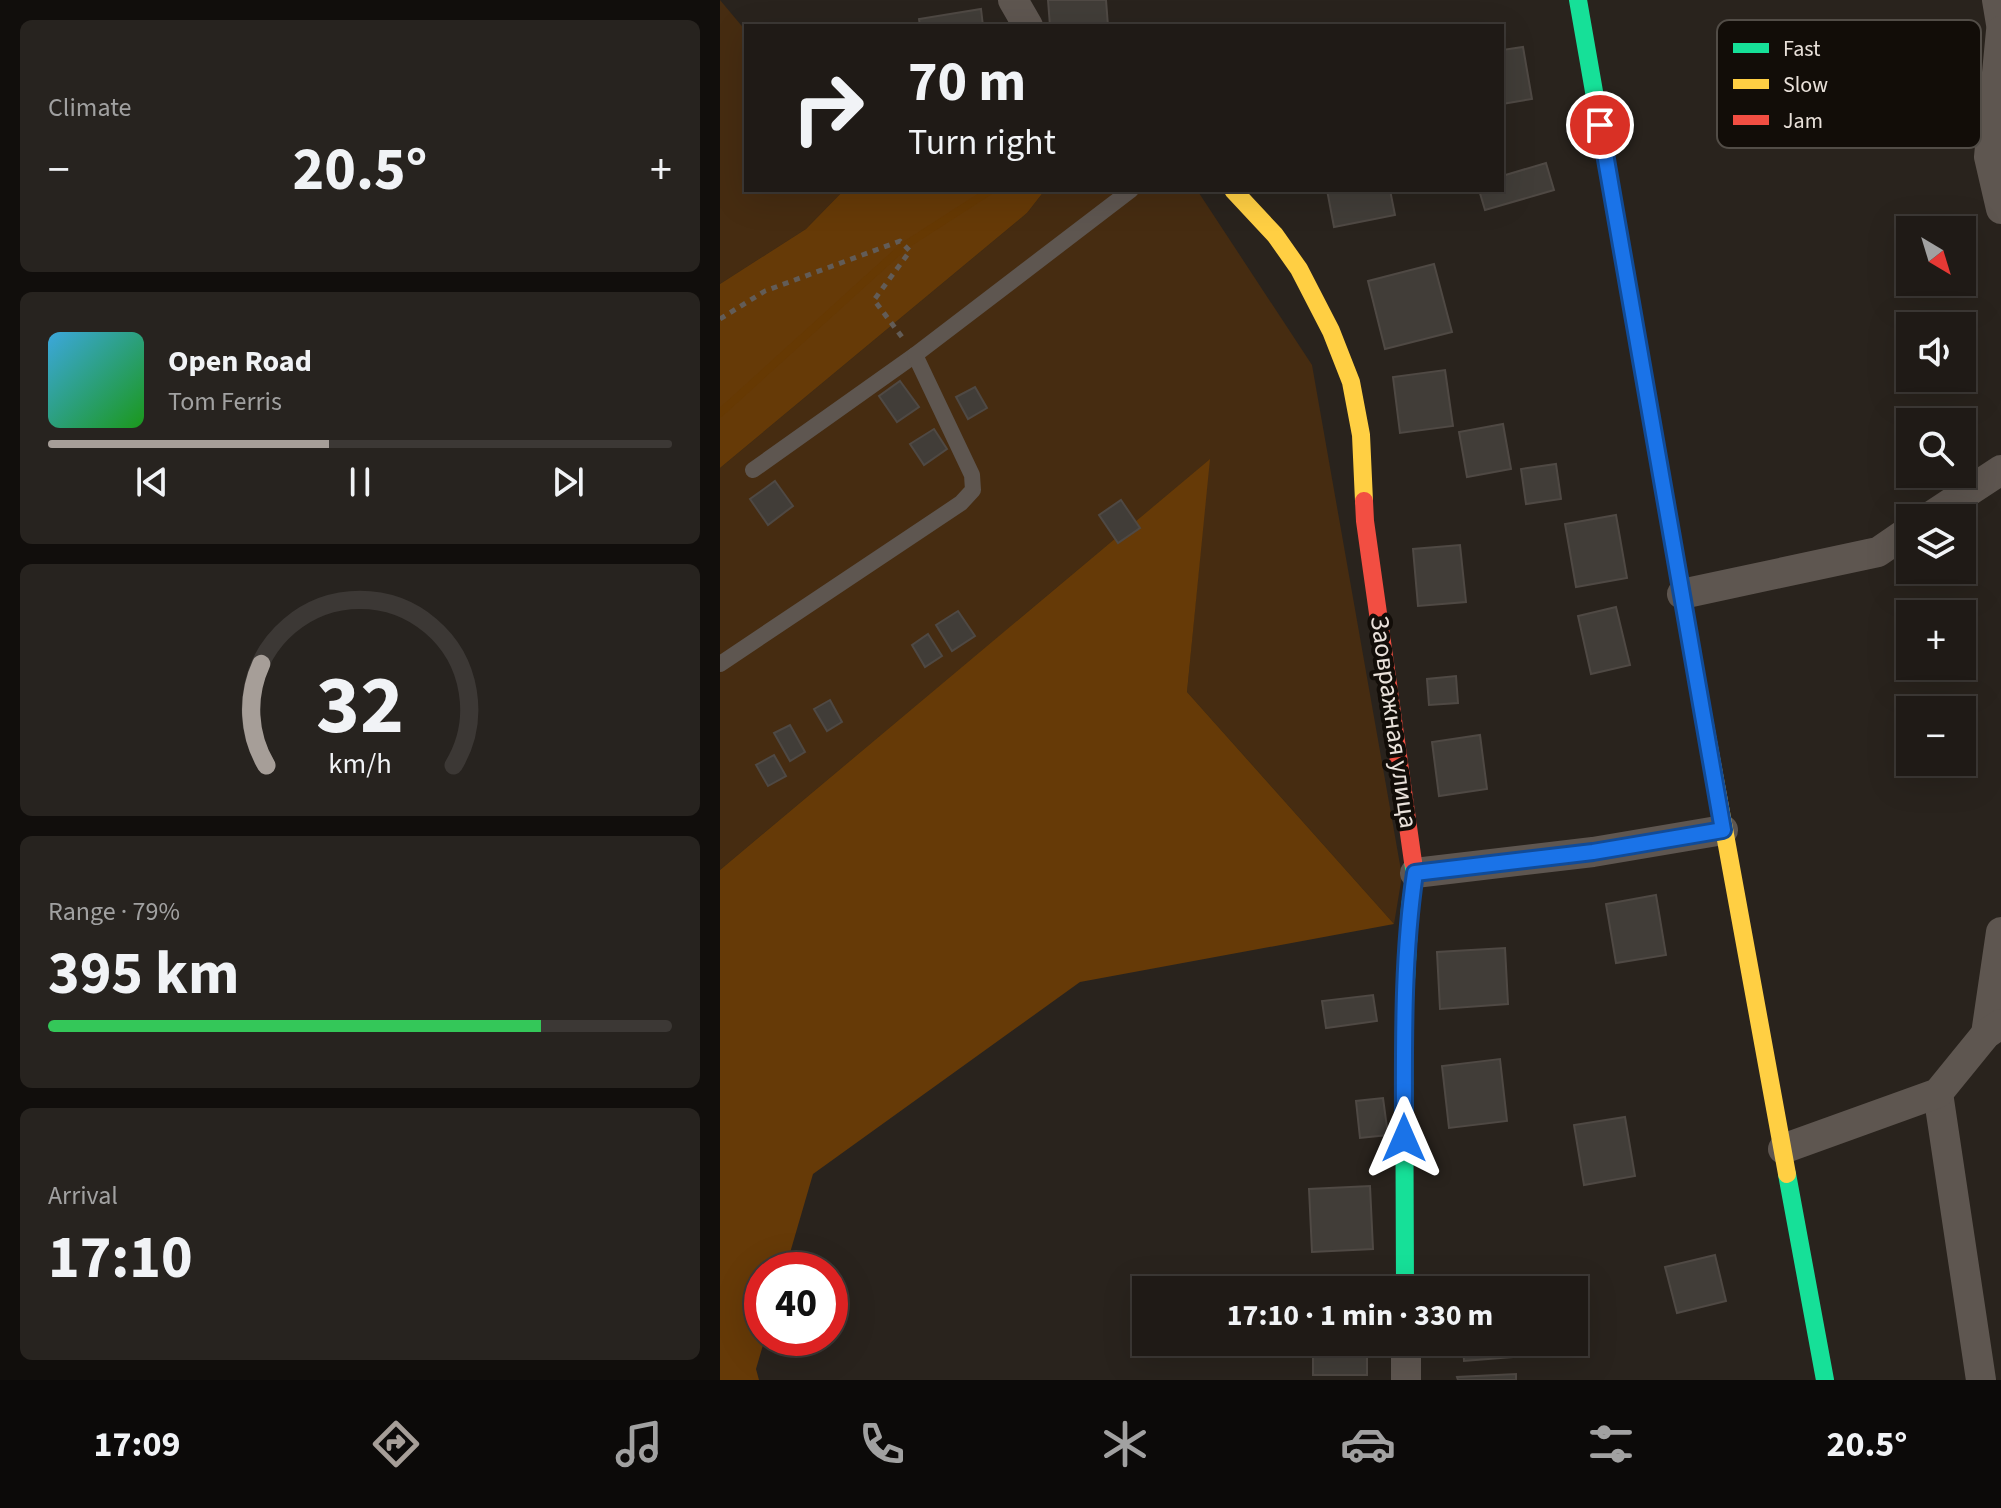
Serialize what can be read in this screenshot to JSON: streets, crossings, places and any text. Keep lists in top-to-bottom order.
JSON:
{
  "streets": {
    "street": ["Заовражная улица"]
  },
  "legend": ["Fast", "Slow", "Jam"],
  "north": "bottom right",
  "page": {
    "tile": [
      "Climate",
      ["Range · 79%", "395 km"],
      ["Arrival", "17:10"]
    ],
    "turn": ["70 m", "Turn right"],
    "heat": ["−", "20.5°", "+"],
    "map_buttons": ["+", "−"],
    "song": ["Open Road", "Tom Ferris"],
    "limit": "40",
    "trip": "17:10 · 1 min · 330 m",
    "tabs": ["17:09", "20.5°"],
    "gauge": ["32", "km/h"]
  }
}
